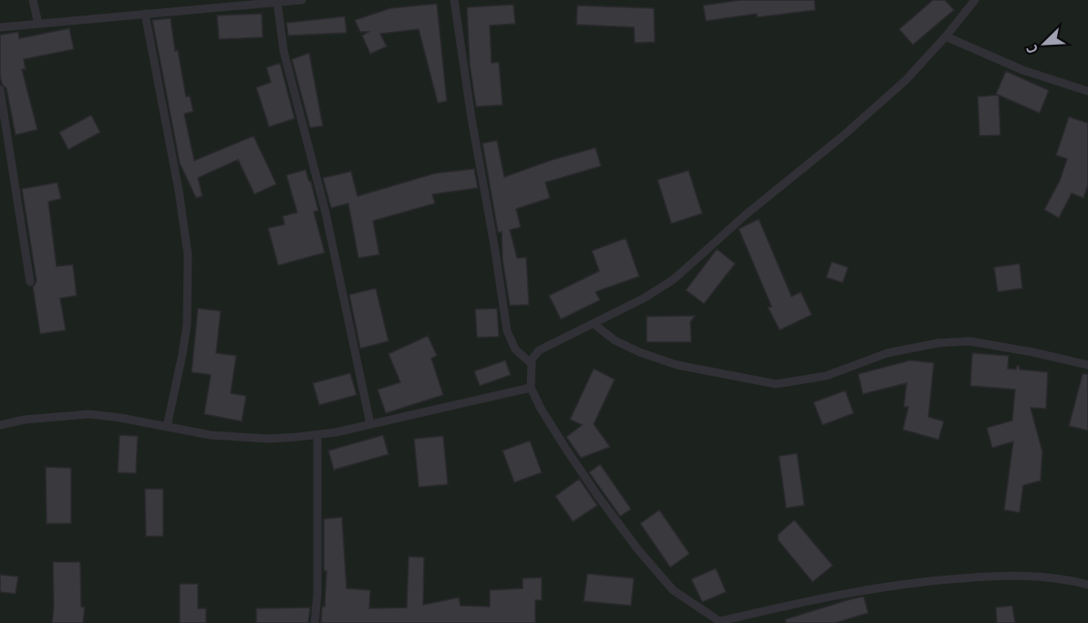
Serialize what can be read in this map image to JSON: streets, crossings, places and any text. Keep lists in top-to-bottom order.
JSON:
{
  "north": "bottom left"
}
